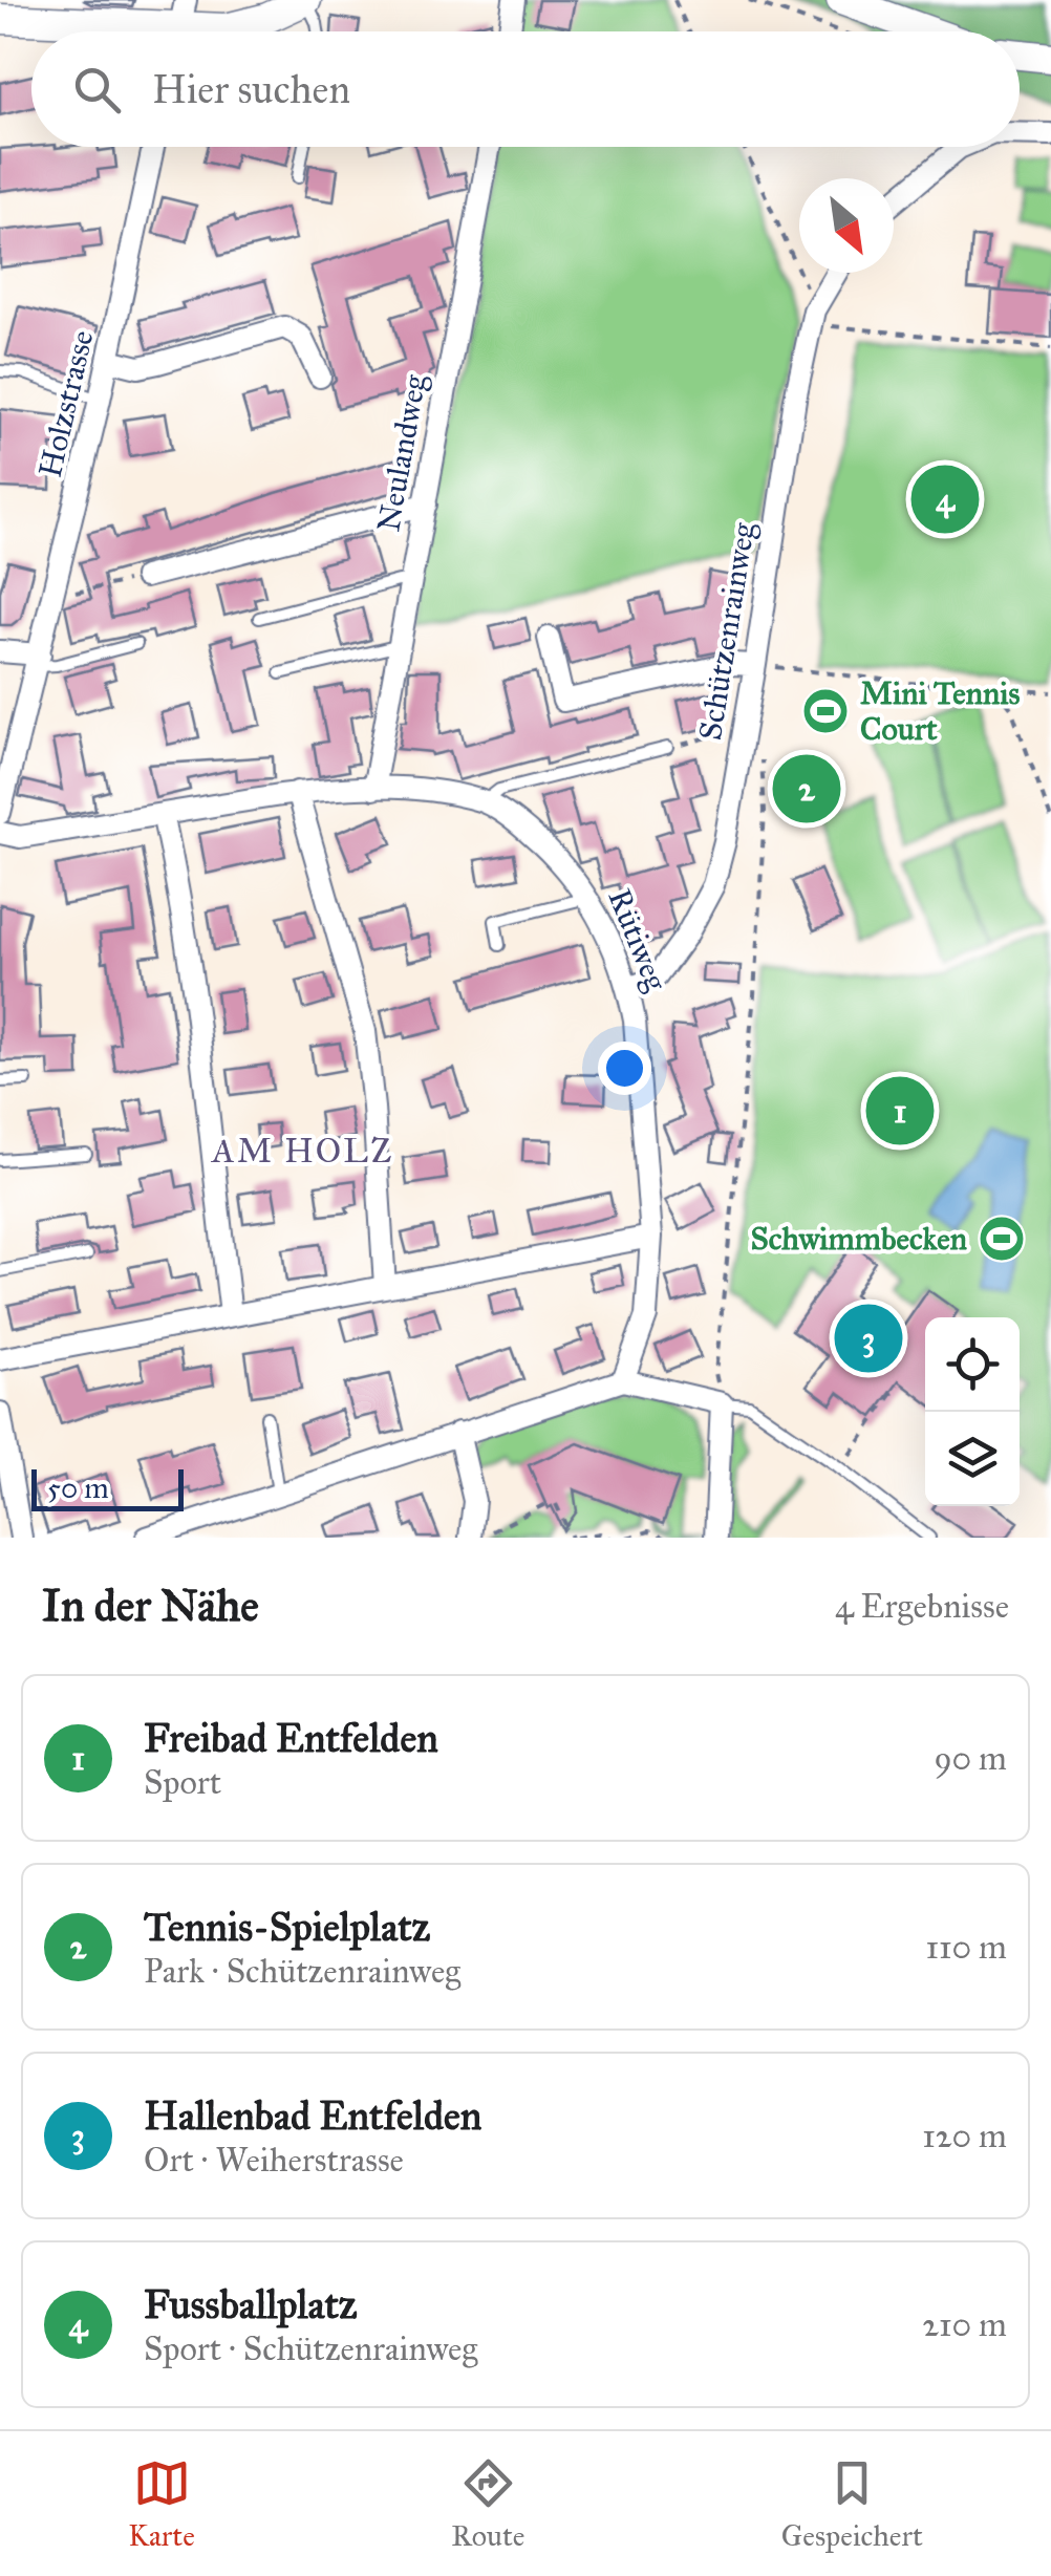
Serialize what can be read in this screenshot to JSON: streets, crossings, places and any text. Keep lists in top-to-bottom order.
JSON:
{
  "streets": {
    "street": [
      "Holzstrasse",
      "Neulandweg",
      "Schützenrainweg",
      "Rütiweg"
    ]
  },
  "crossings": [
    ["Neulandweg", "Rütiweg"],
    ["Schützenrainweg", "Rütiweg"]
  ],
  "districts": ["AM HOLZ"],
  "places": {
    "sports": ["Mini Tennis Court", "Schwimmbecken"]
  },
  "scale_bar": "50 m",
  "north": "bottom right",
  "page": {
    "search": "Hier suchen",
    "pins": [
      "4",
      "2",
      "1",
      "3"
    ],
    "scale": "50 m",
    "heading": ["In der Nähe", "4 Ergebnisse"],
    "list": [
      {
        "mark": "1",
        "name": "Freibad Entfelden",
        "note": "Sport",
        "value": "90 m"
      },
      {
        "mark": "2",
        "name": "Tennis-Spielplatz",
        "note": "Park · Schützenrainweg",
        "value": "110 m"
      },
      {
        "mark": "3",
        "name": "Hallenbad Entfelden",
        "note": "Ort · Weiherstrasse",
        "value": "120 m"
      },
      {
        "mark": "4",
        "name": "Fussballplatz",
        "note": "Sport · Schützenrainweg",
        "value": "210 m"
      }
    ],
    "nav": ["Karte", "Route", "Gespeichert"]
  }
}
